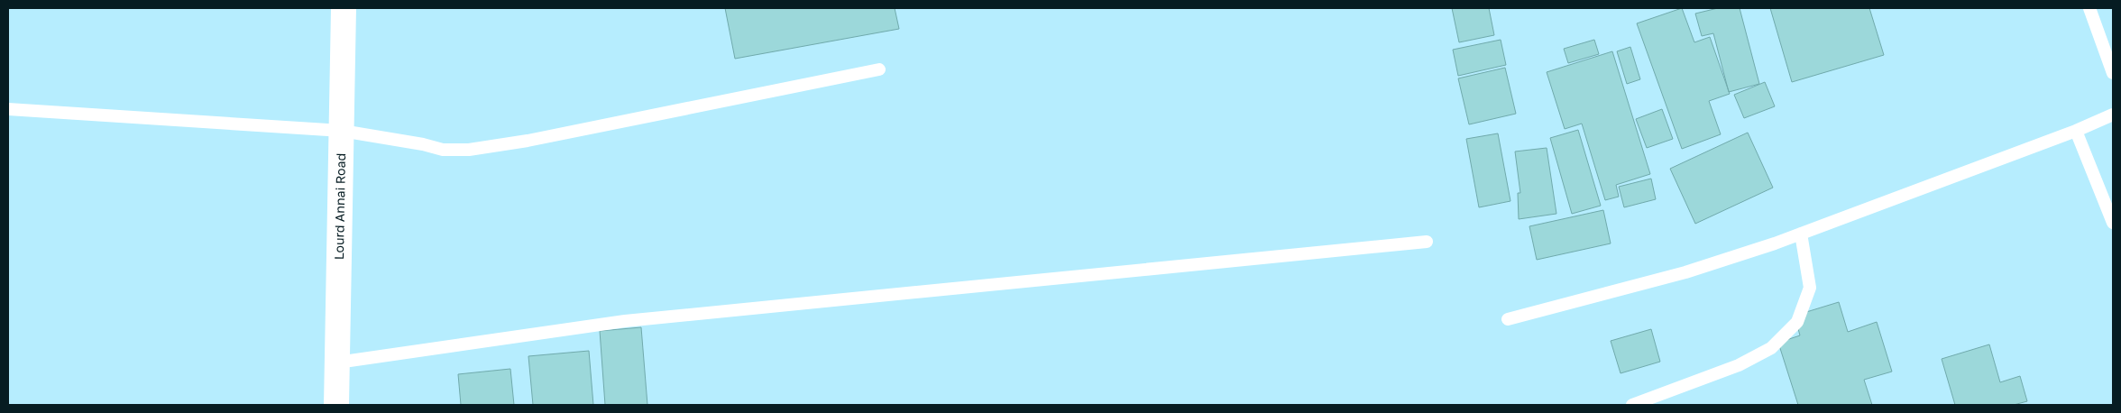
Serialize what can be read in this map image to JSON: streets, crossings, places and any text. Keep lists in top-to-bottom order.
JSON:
{
  "streets": {
    "street": ["Lourd Annai Road"]
  }
}
